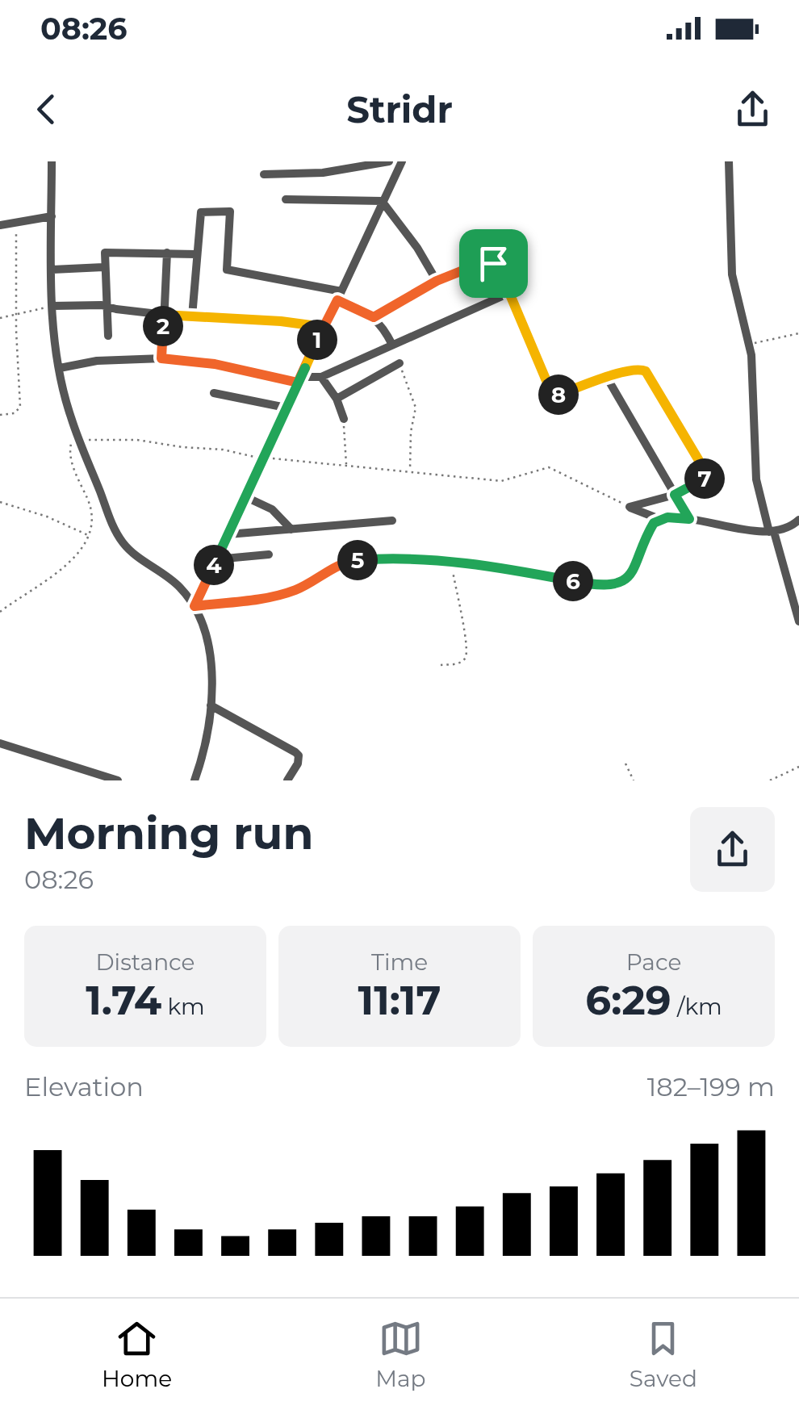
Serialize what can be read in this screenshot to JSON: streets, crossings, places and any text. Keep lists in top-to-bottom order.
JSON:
{
  "page": {
    "status": "08:26",
    "header": "Stridr",
    "pins": [
      "2",
      "1",
      "8",
      "7",
      "5",
      "4",
      "6"
    ],
    "heading": ["Morning run", "08:26"],
    "stats": [
      ["Distance", "1.74 km"],
      ["Time", "11:17"],
      ["Pace", "6:29 /km"]
    ],
    "chart": ["Elevation", "182–199 m"],
    "tabs": ["Home", "Map", "Saved"]
  }
}
